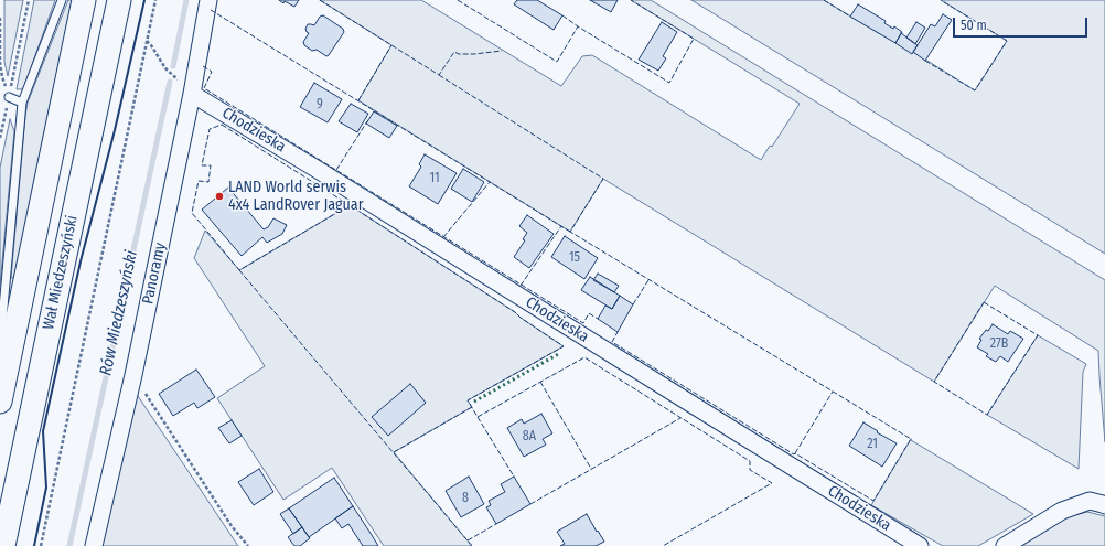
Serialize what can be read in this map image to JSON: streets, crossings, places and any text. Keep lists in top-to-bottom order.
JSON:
{
  "streets": {
    "main road": ["Wał Miedzeszyński"],
    "street": ["Chodzieska", "Panoramy"]
  },
  "crossings": [
    ["Chodzieska", "Panoramy"]
  ],
  "water": ["Rów Miedzeszyński"],
  "places": ["LAND World serwis 4x4 LandRover Jaguar"],
  "house_numbers": [
    "9",
    "11",
    "15",
    "27B",
    "8A",
    "21",
    "8"
  ],
  "scale_bar": "50 m"
}
